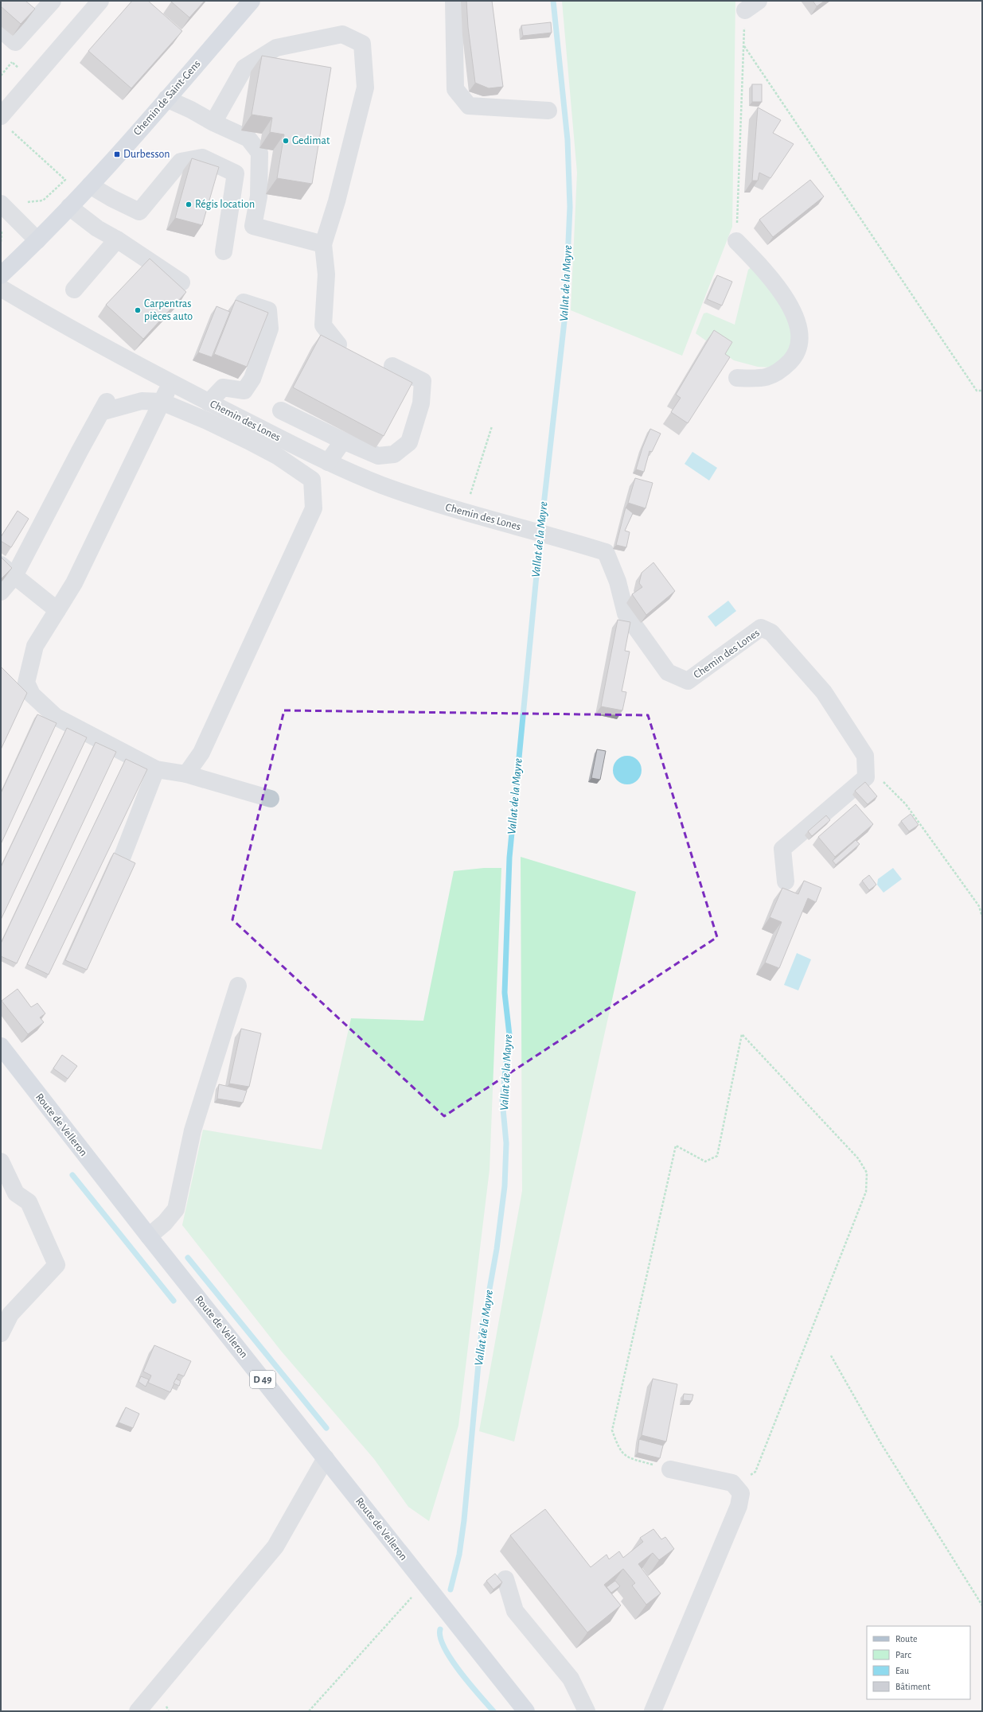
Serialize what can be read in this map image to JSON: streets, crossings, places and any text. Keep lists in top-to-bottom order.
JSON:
{
  "streets": {
    "main road": ["Chemin de Saint-Gens", "Route de Velleron", "D 49"],
    "lane": ["Chemin des Lones"]
  },
  "water": ["Vallat de la Mayre"],
  "places": {
    "other": ["Gedimat", "Régis location", "Carpentras pièces auto"],
    "transit": ["Durbesson"]
  },
  "legend": [
    "Route",
    "Parc",
    "Eau",
    "Bâtiment"
  ]
}
